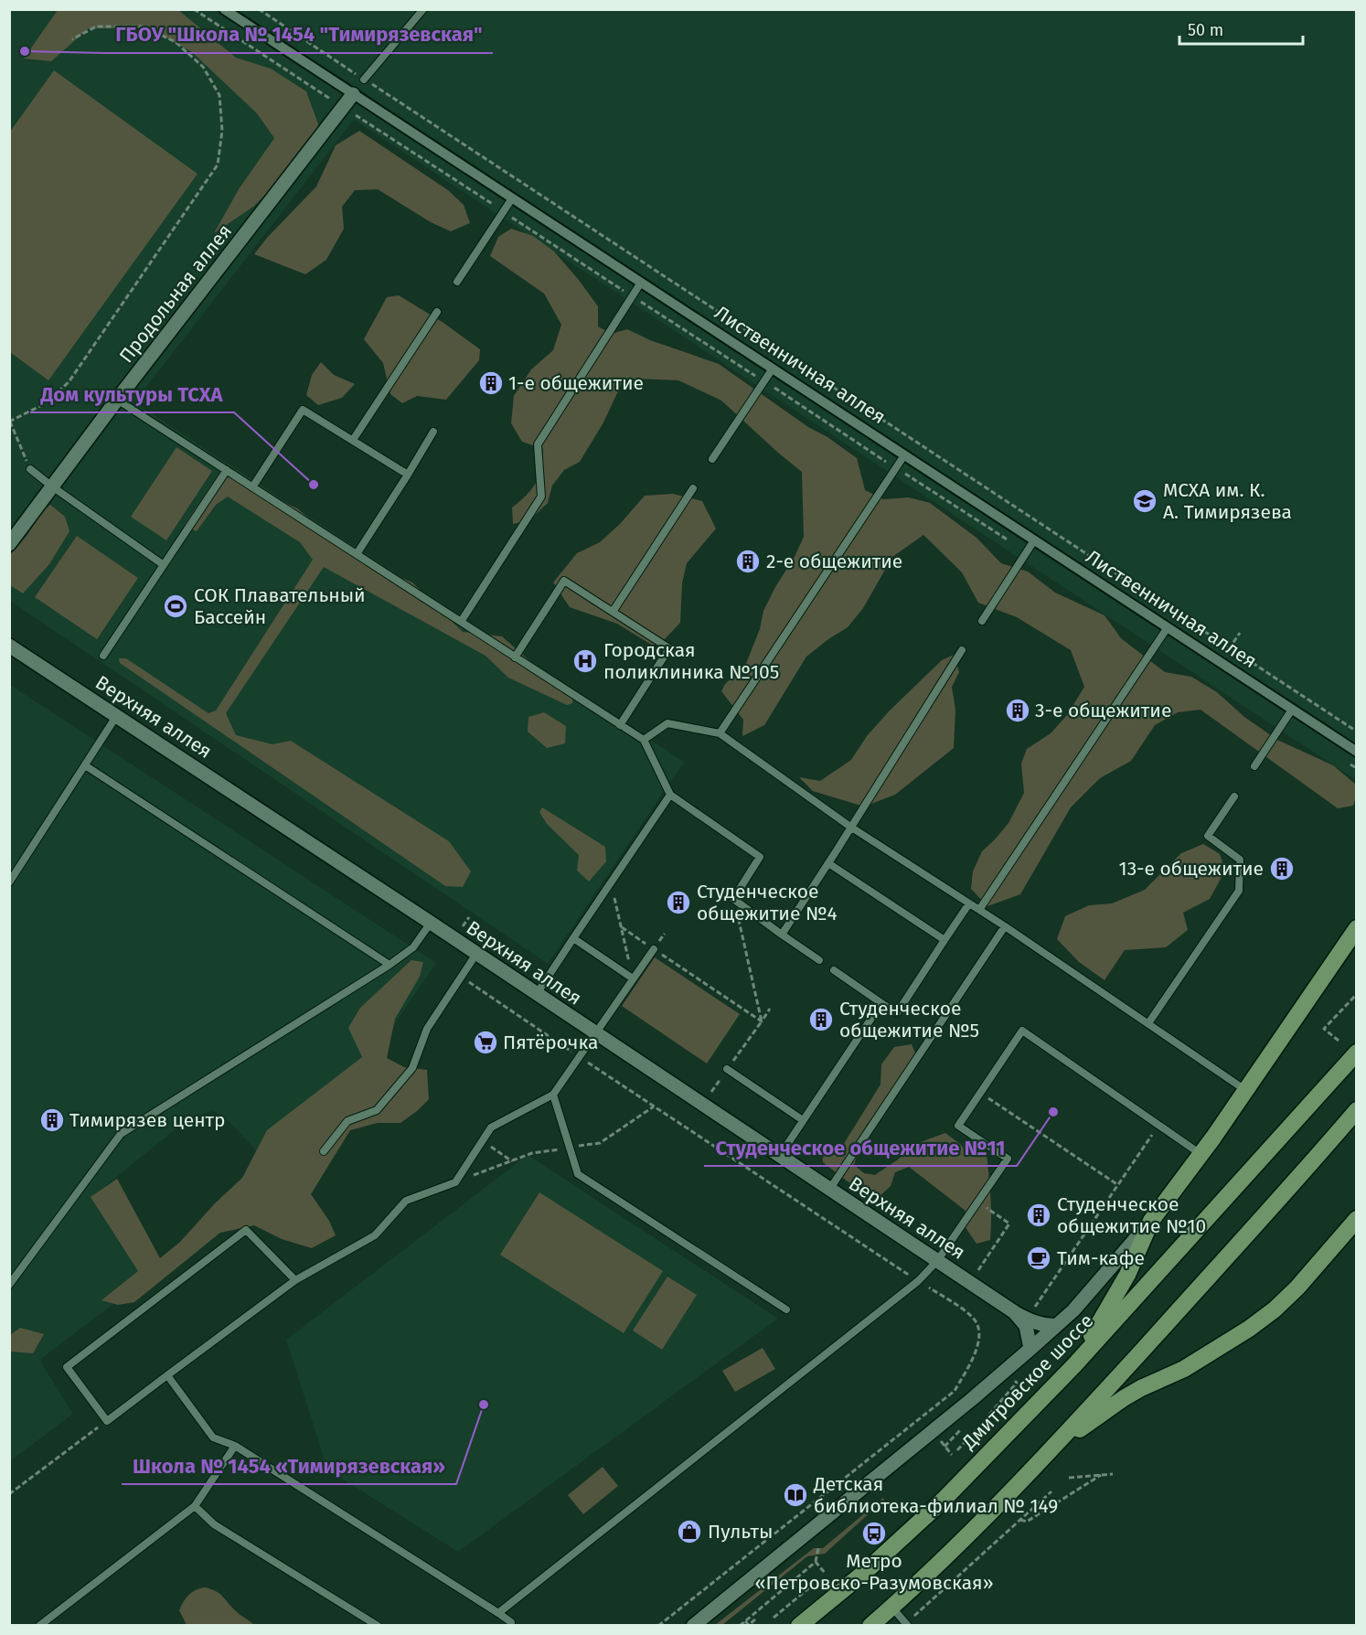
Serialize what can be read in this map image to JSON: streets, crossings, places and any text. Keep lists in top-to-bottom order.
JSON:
{
  "streets": {
    "main road": ["Дмитровское шоссе"],
    "street": ["Продольная аллея", "Лиственничная аллея", "Верхняя аллея"]
  },
  "crossings": [
    ["Продольная аллея", "Лиственничная аллея"]
  ],
  "places": {
    "other": [
      "ГБОУ \"Школа № 1454 \"Тимирязевская\"",
      "Дом культуры ТСХА",
      "Студенческое общежитие №11",
      "Школа № 1454 «Тимирязевская»"
    ],
    "building": [
      "1-е общежитие",
      "2-е общежитие",
      "3-е общежитие",
      "13-е общежитие",
      "Студенческое общежитие №4",
      "Студенческое общежитие №5",
      "Тимирязев центр",
      "Студенческое общежитие №10"
    ],
    "school or university": ["МСХА им. К. А. Тимирязева"],
    "sports": ["СОК Плавательный Бассейн"],
    "hospital": ["Городская поликлиника №105"],
    "supermarket": ["Пятёрочка"],
    "cafe": ["Тим-кафе"],
    "library": ["Детская библиотека-филиал № 149"],
    "shop": ["Пульты"],
    "bus stop": ["Метро «Петровско-Разумовская»"]
  },
  "scale_bar": "50 m"
}
